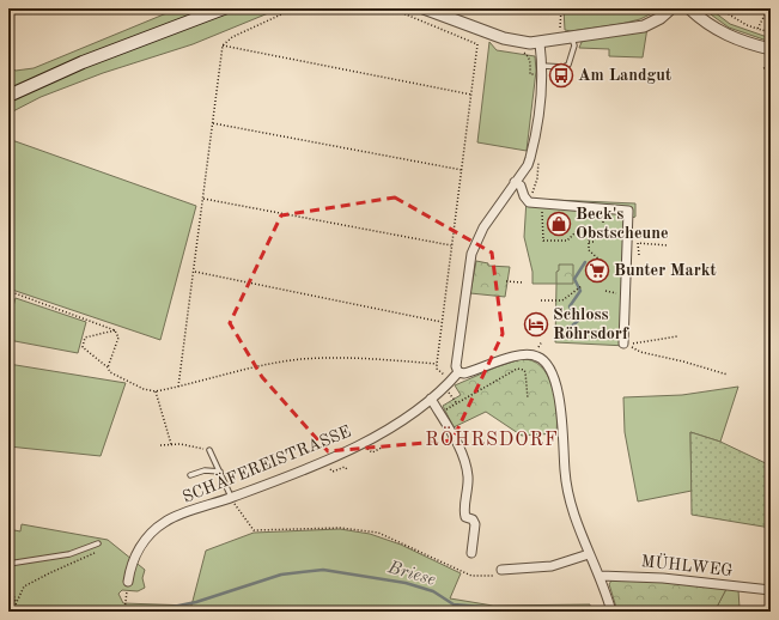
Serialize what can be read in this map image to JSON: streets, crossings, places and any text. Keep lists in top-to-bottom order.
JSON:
{
  "streets": {
    "street": ["SCHÄFEREISTRASSE", "MÜHLWEG"]
  },
  "districts": ["RÖHRSDORF"],
  "water": ["Briese"],
  "places": {
    "bus stop": ["Am Landgut"],
    "shop": ["Beck's Obstscheune"],
    "supermarket": ["Bunter Markt"],
    "hotel": ["Schloss Röhrsdorf"]
  }
}
